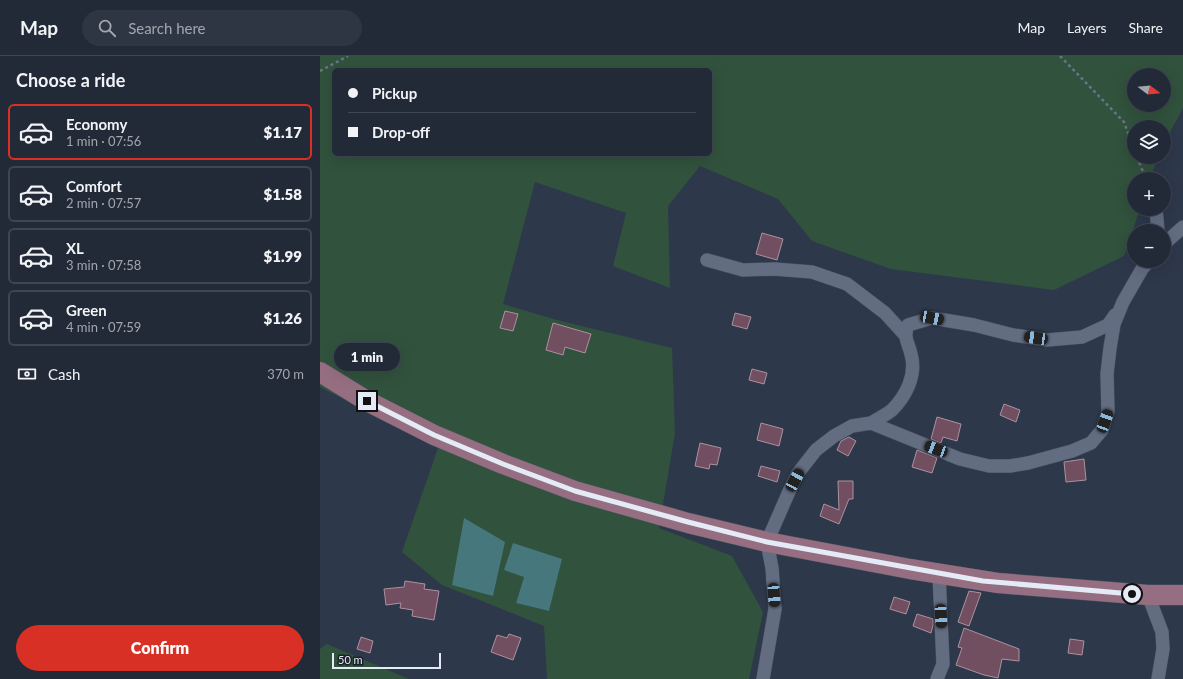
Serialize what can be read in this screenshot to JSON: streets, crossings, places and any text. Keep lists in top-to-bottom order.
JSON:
{
  "scale_bar": "50 m",
  "north": "right",
  "page": {
    "header": "Map",
    "search": "Search here",
    "nav": ["Map", "Layers", "Share"],
    "heading": "Choose a ride",
    "map_buttons": ["+", "−"],
    "banner": ["Pickup", "Drop-off"],
    "list": [
      {
        "name": "Economy",
        "note": "1 min · 07:56",
        "value": "$1.17"
      },
      {
        "name": "Comfort",
        "note": "2 min · 07:57",
        "value": "$1.58"
      },
      {
        "name": "XL",
        "note": "3 min · 07:58",
        "value": "$1.99"
      },
      {
        "name": "Green",
        "note": "4 min · 07:59",
        "value": "$1.26"
      }
    ],
    "bubble": "1 min",
    "pay": ["Cash", "370 m"],
    "buttons": "Confirm",
    "scale": "50 m"
  }
}
